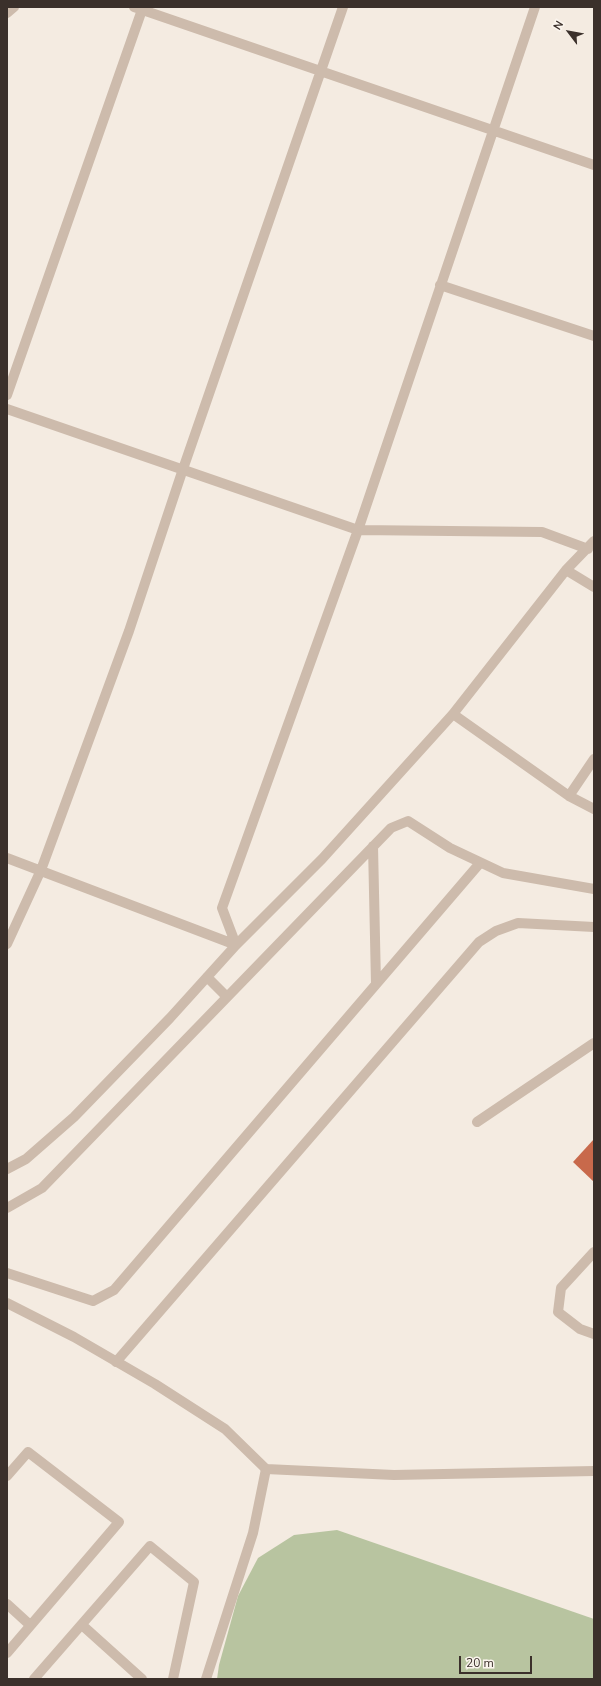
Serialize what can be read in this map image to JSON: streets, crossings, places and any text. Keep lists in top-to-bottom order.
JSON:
{
  "scale_bar": "20 m",
  "north": "top left"
}
